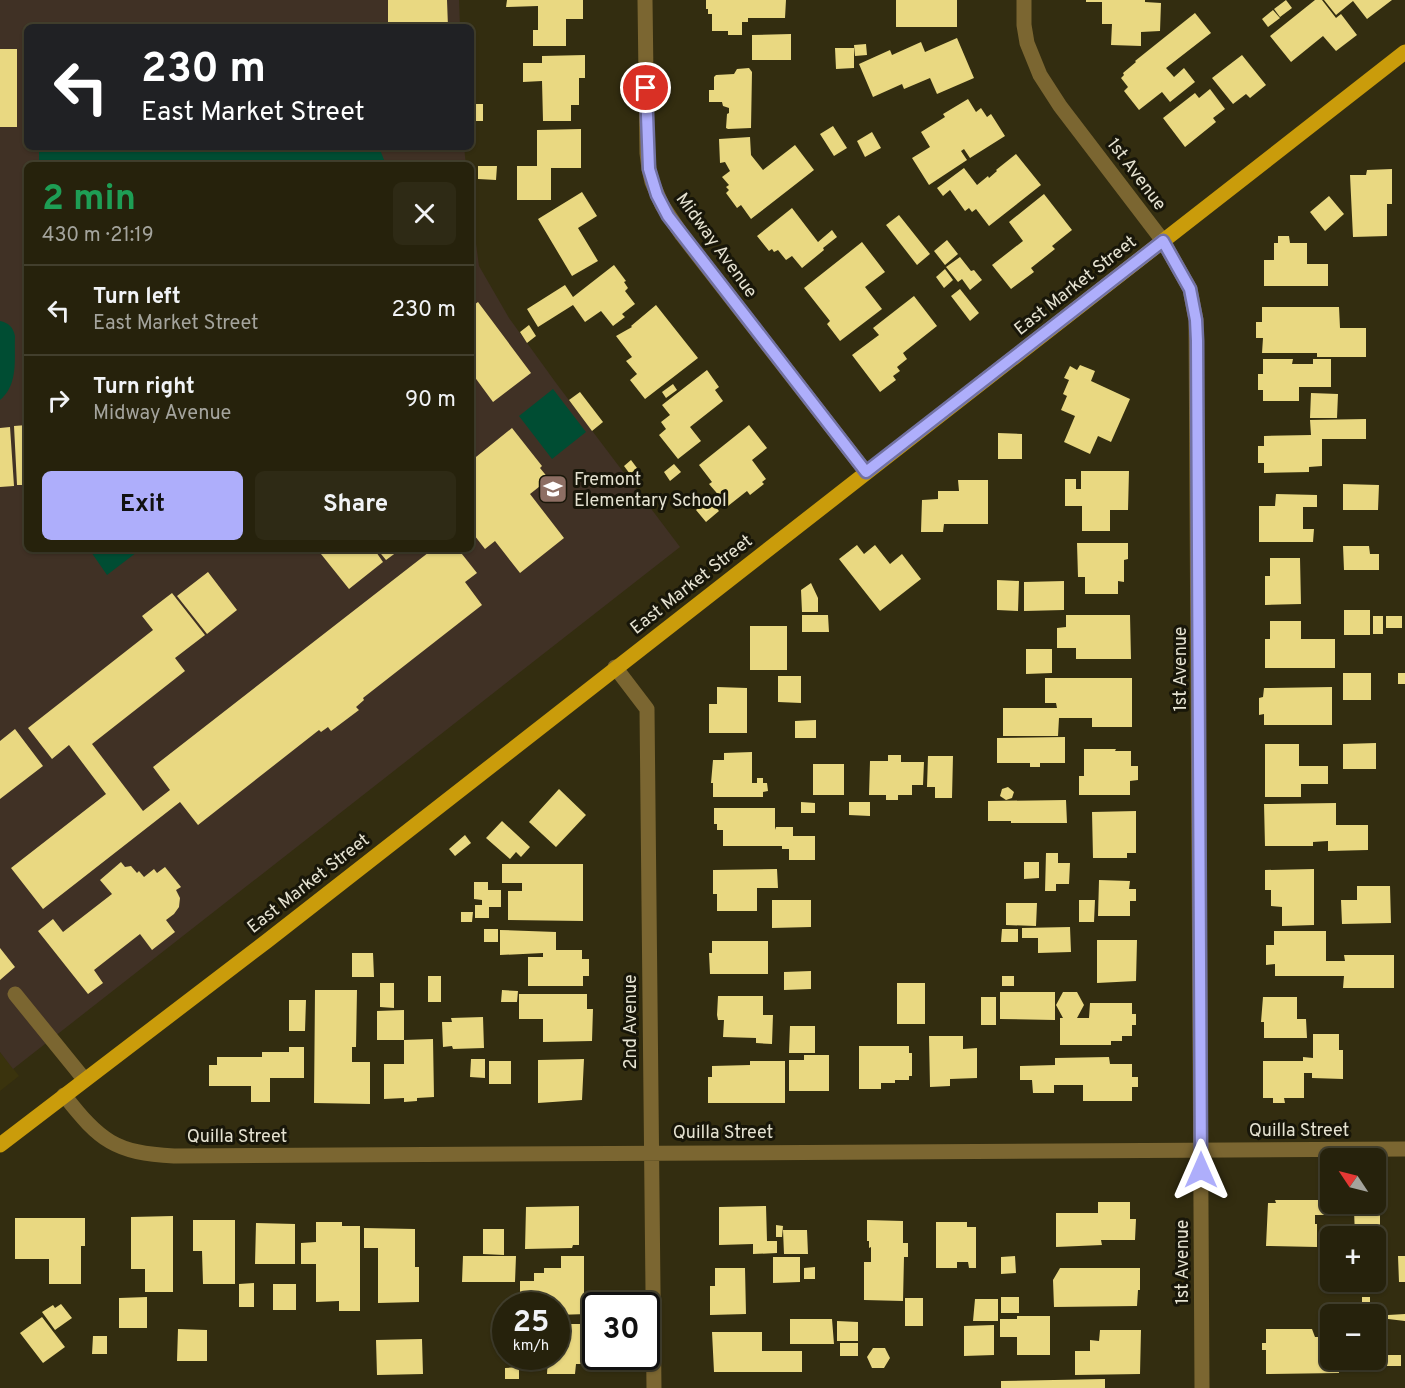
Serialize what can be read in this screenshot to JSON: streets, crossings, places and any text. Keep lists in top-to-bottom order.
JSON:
{
  "streets": {
    "main road": ["East Market Street"],
    "street": [
      "1st Avenue",
      "Midway Avenue",
      "2nd Avenue",
      "Quilla Street"
    ]
  },
  "crossings": [
    ["1st Avenue", "East Market Street"],
    ["1st Avenue", "Quilla Street"],
    ["Midway Avenue", "East Market Street"],
    ["East Market Street", "2nd Avenue"],
    ["East Market Street", "Quilla Street"],
    ["2nd Avenue", "Quilla Street"]
  ],
  "places": {
    "school or university": ["Fremont Elementary School"]
  },
  "north": "top left",
  "page": {
    "turn": ["230 m", "East Market Street"],
    "heading": ["2 min", "430 m · 21:19"],
    "list": [
      {
        "name": "Turn left",
        "note": "East Market Street",
        "value": "230 m"
      },
      {
        "name": "Turn right",
        "note": "Midway Avenue",
        "value": "90 m"
      }
    ],
    "buttons": ["Exit", "Share"],
    "map_buttons": ["+", "−"],
    "speed": "25 km/h",
    "limit": "30"
  }
}
